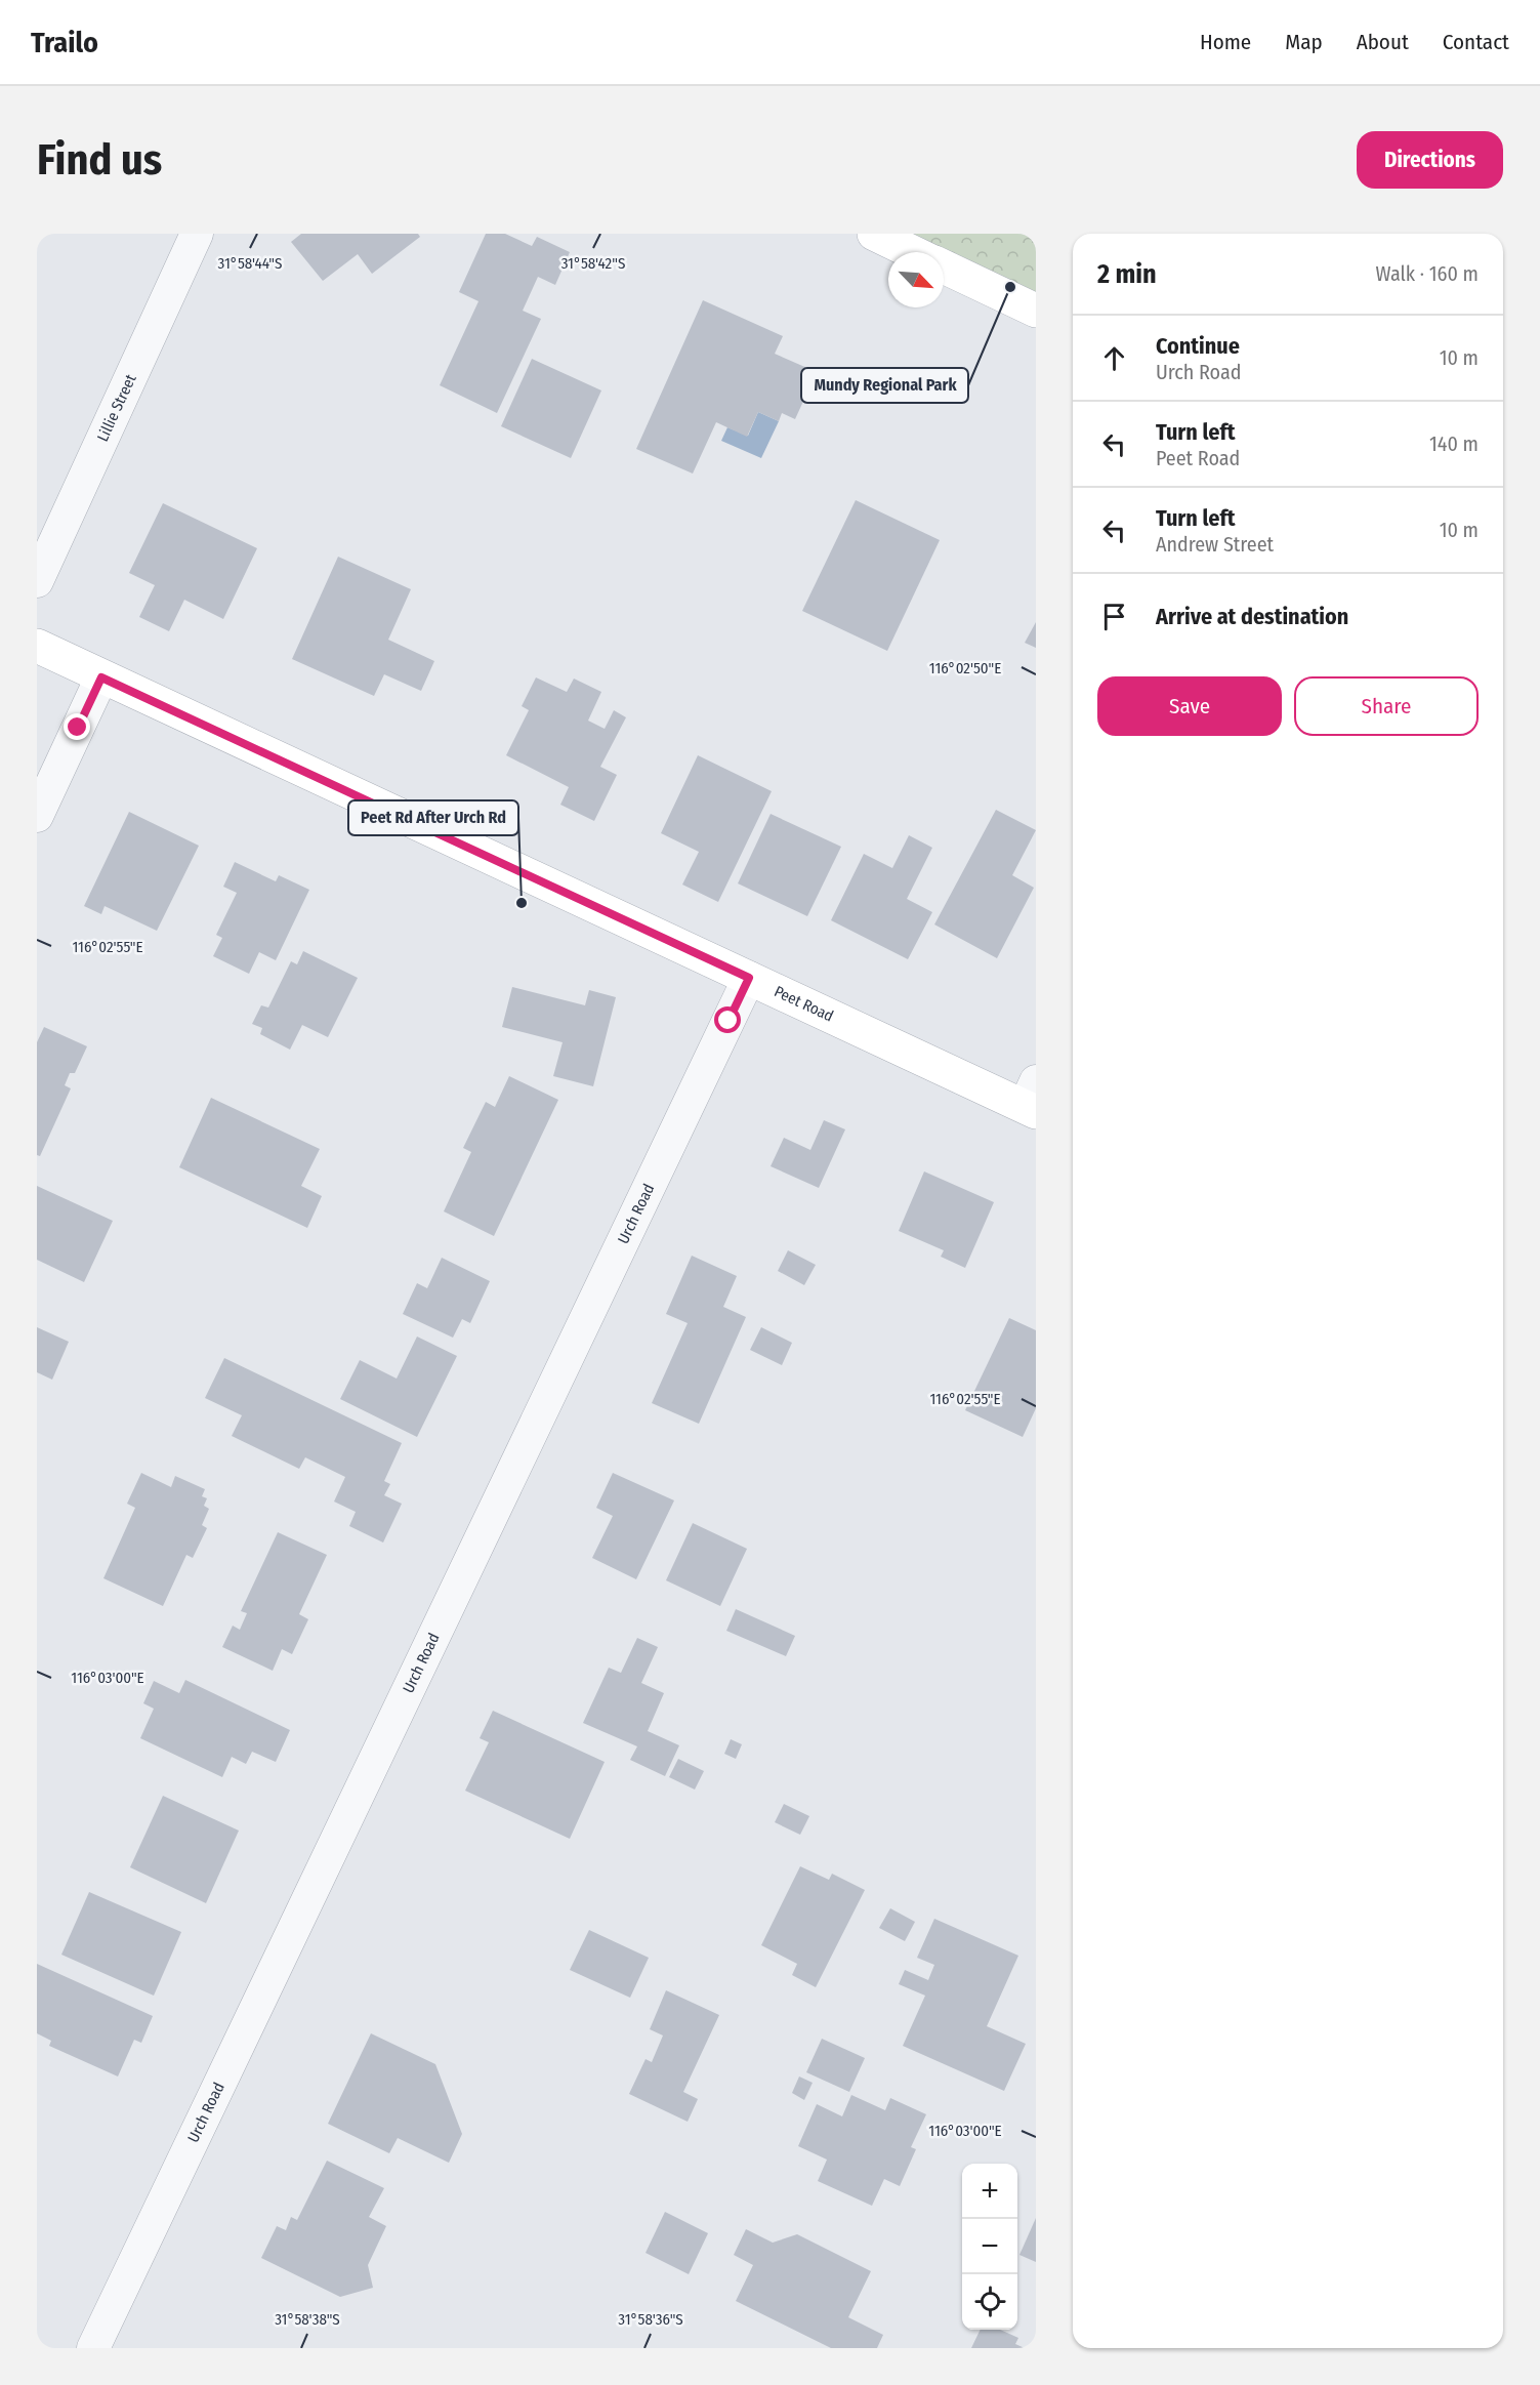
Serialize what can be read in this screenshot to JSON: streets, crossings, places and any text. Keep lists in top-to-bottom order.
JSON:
{
  "streets": {
    "street": ["Lillie Street", "Peet Road", "Urch Road"]
  },
  "crossings": [
    ["Peet Road", "Urch Road"]
  ],
  "places": ["Mundy Regional Park", "Peet Rd After Urch Rd"],
  "north": "bottom right",
  "page": {
    "header": "Trailo",
    "nav": [
      "Home",
      "Map",
      "About",
      "Contact"
    ],
    "buttons": [
      "Directions",
      ["Save", "Share"]
    ],
    "title": "Find us",
    "heading": ["2 min", "Walk · 160 m"],
    "list": [
      ["Continue", "Urch Road", "10 m"],
      ["Turn left", "Peet Road", "140 m"],
      ["Turn left", "Andrew Street", "10 m"],
      "Arrive at destination"
    ],
    "map_buttons": ["+", "−"]
  },
  "coordinates": [
    "31°58'44\"S",
    "31°58'42\"S",
    "116°02'50\"E",
    "116°02'55\"E",
    "116°03'00\"E",
    "31°58'38\"S",
    "31°58'36\"S"
  ]
}
